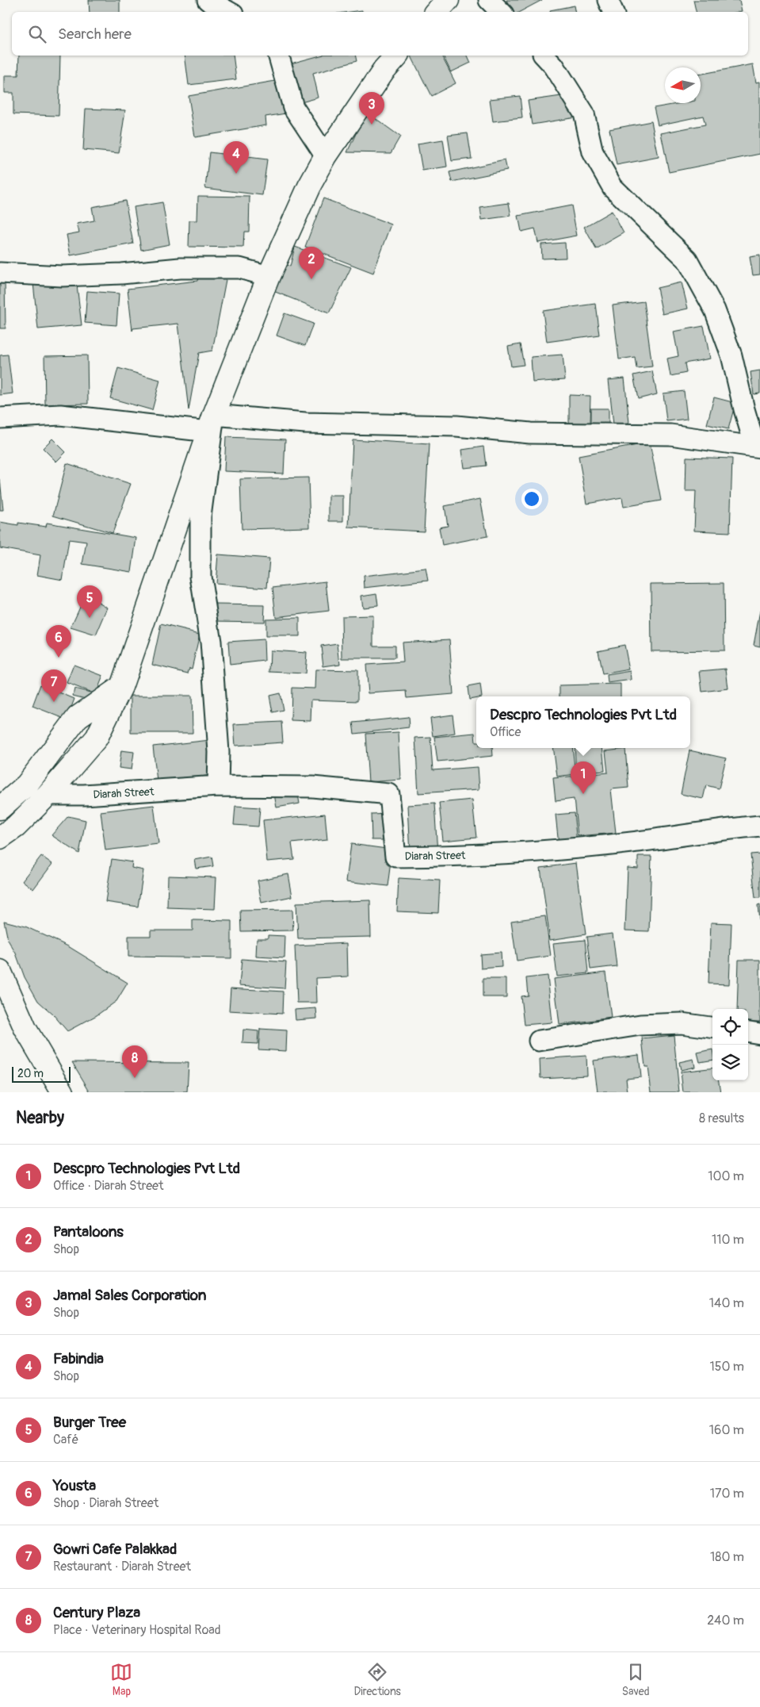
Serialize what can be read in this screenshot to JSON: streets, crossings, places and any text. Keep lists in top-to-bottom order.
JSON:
{
  "streets": {
    "street": ["Diarah Street"]
  },
  "scale_bar": "20 m",
  "north": "left",
  "page": {
    "search": "Search here",
    "pins": [
      "3",
      "4",
      "2",
      "5",
      "6",
      "7",
      "1",
      "8"
    ],
    "popup": ["Descpro Technologies Pvt Ltd", "Office"],
    "scale": "20 m",
    "heading": ["Nearby", "8 results"],
    "list": [
      {
        "mark": "1",
        "name": "Descpro Technologies Pvt Ltd",
        "note": "Office · Diarah Street",
        "value": "100 m"
      },
      {
        "mark": "2",
        "name": "Pantaloons",
        "note": "Shop",
        "value": "110 m"
      },
      {
        "mark": "3",
        "name": "Jamal Sales Corporation",
        "note": "Shop",
        "value": "140 m"
      },
      {
        "mark": "4",
        "name": "Fabindia",
        "note": "Shop",
        "value": "150 m"
      },
      {
        "mark": "5",
        "name": "Burger Tree",
        "note": "Café",
        "value": "160 m"
      },
      {
        "mark": "6",
        "name": "Yousta",
        "note": "Shop · Diarah Street",
        "value": "170 m"
      },
      {
        "mark": "7",
        "name": "Gowri Cafe Palakkad",
        "note": "Restaurant · Diarah Street",
        "value": "180 m"
      },
      {
        "mark": "8",
        "name": "Century Plaza",
        "note": "Place · Veterinary Hospital Road",
        "value": "240 m"
      }
    ],
    "nav": ["Map", "Directions", "Saved"]
  }
}
